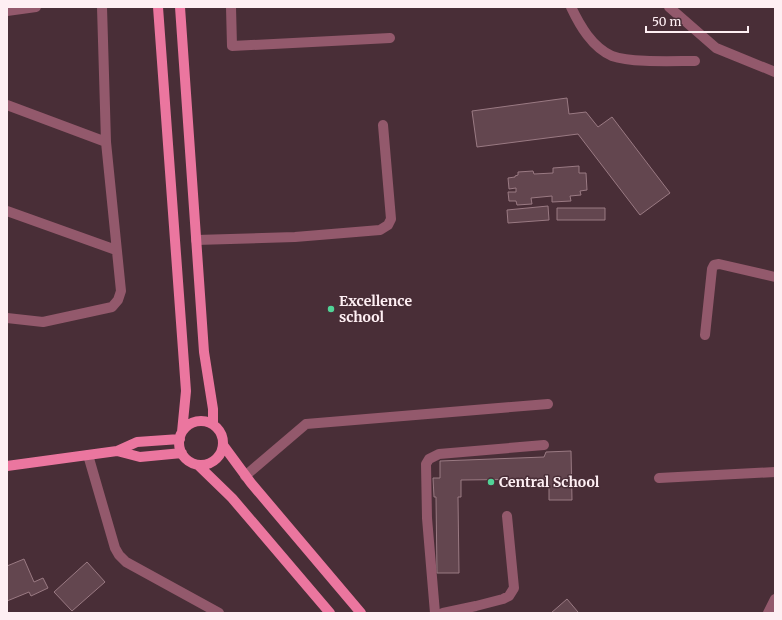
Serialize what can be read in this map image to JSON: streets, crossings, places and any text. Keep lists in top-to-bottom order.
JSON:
{
  "places": ["Excellence school", "Central School"],
  "scale_bar": "50 m"
}
